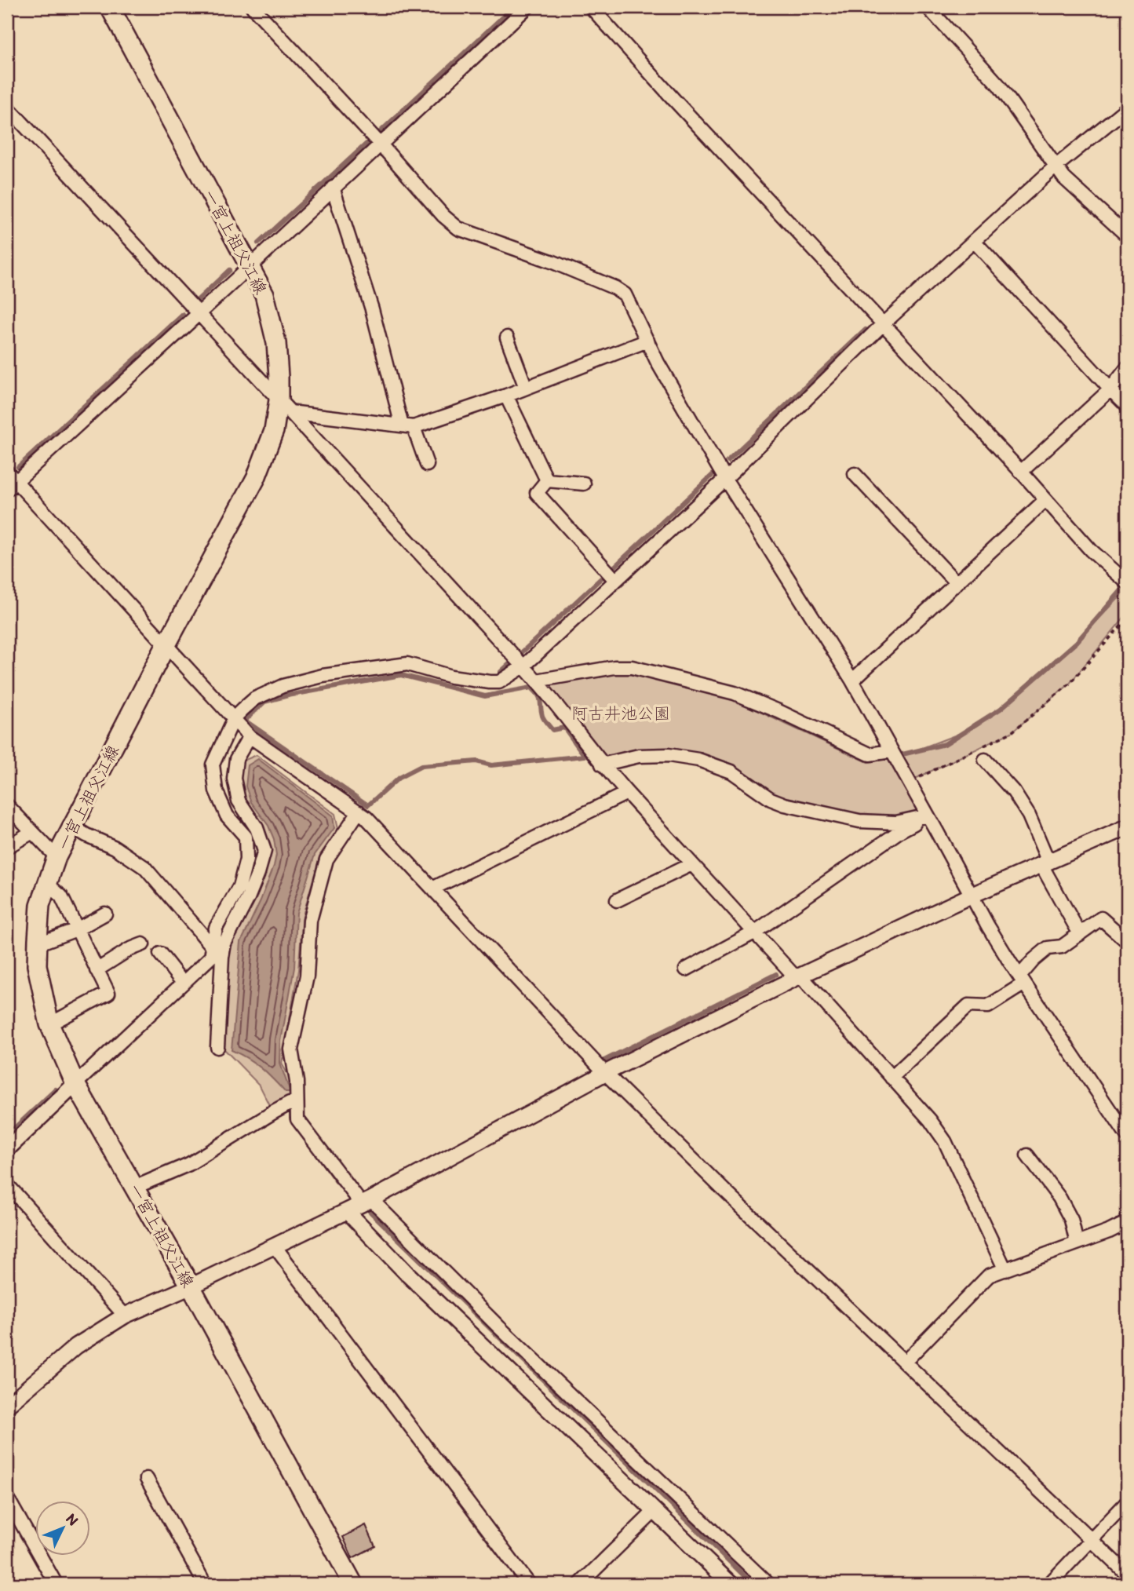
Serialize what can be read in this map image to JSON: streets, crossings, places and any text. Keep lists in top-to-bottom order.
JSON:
{
  "streets": {
    "main road": ["一宮上祖父江線"]
  },
  "parks": ["阿古井池公園"],
  "north": "top right"
}
